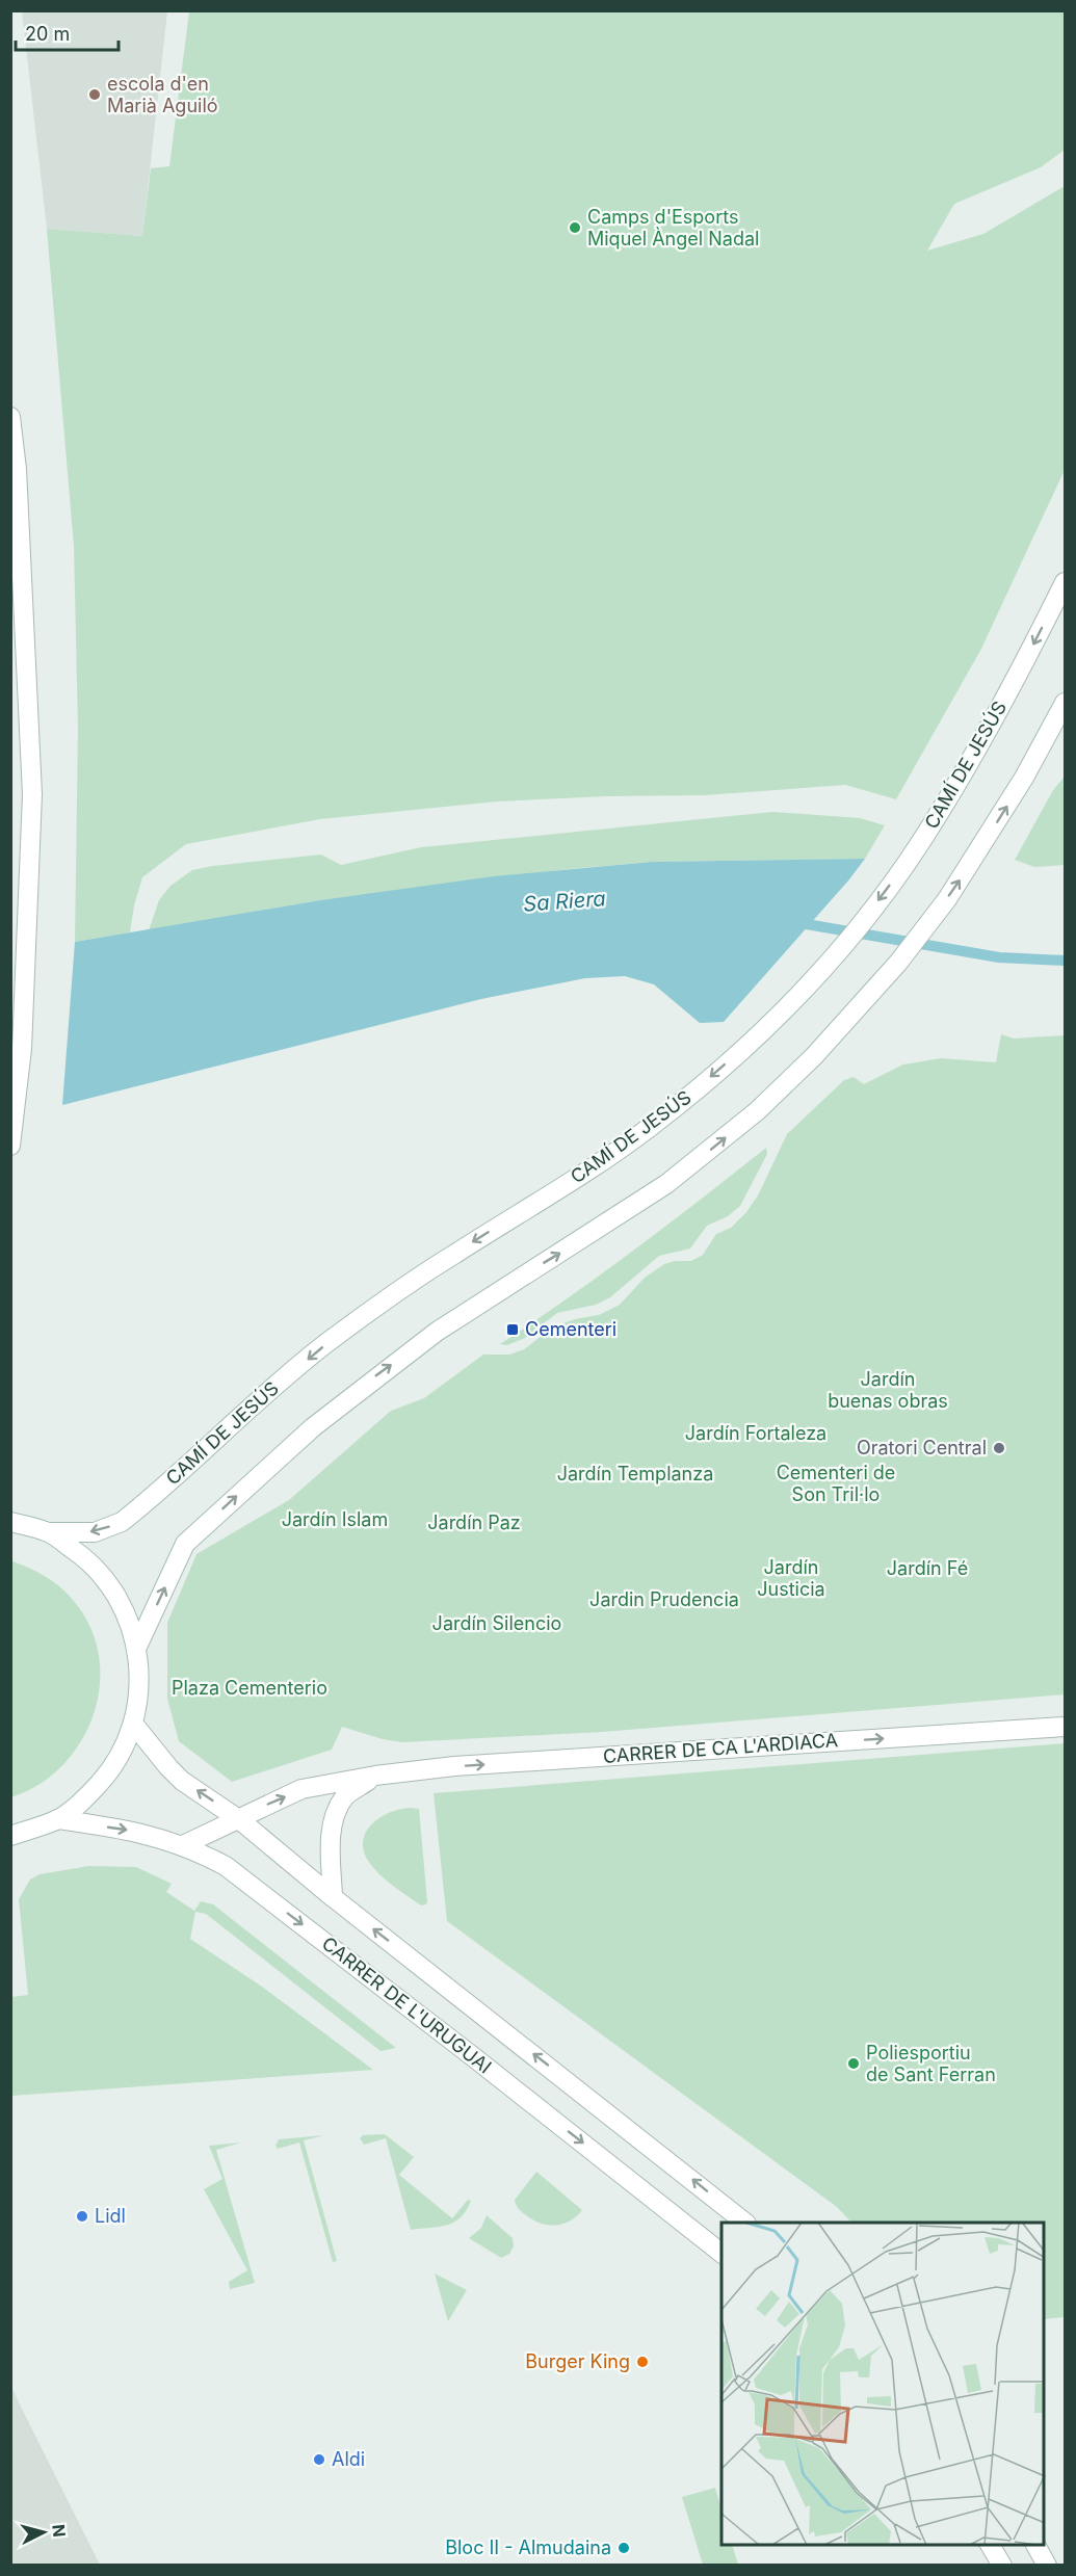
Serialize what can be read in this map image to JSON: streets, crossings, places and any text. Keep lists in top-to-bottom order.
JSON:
{
  "streets": {
    "street": ["CAMÍ DE JESÚS", "CARRER DE CA L'ARDIACA", "CARRER DE L'URUGUAI"]
  },
  "crossings": [
    ["CARRER DE CA L'ARDIACA", "CARRER DE L'URUGUAI"]
  ],
  "one_way": ["CARRER DE CA L'ARDIACA"],
  "water": ["Sa Riera"],
  "parks": [
    "Jardín buenas obras",
    "Jardín Fortaleza",
    "Cementeri de Son Tril·lo",
    "Jardín Templanza",
    "Jardín Islam",
    "Jardín Paz",
    "Jardín Justicia",
    "Jardín Fé",
    "Jardin Prudencia",
    "Jardín Silencio",
    "Plaza Cementerio"
  ],
  "places": {
    "other": [
      "escola d'en Marià Aguiló",
      "Camps d'Esports Miquel Àngel Nadal",
      "Oratori Central",
      "Poliesportiu de Sant Ferran",
      "Lidl",
      "Burger King",
      "Aldi",
      "Bloc II - Almudaina"
    ],
    "transit": ["Cementeri"]
  },
  "scale_bar": "20 m",
  "north": "right"
}
